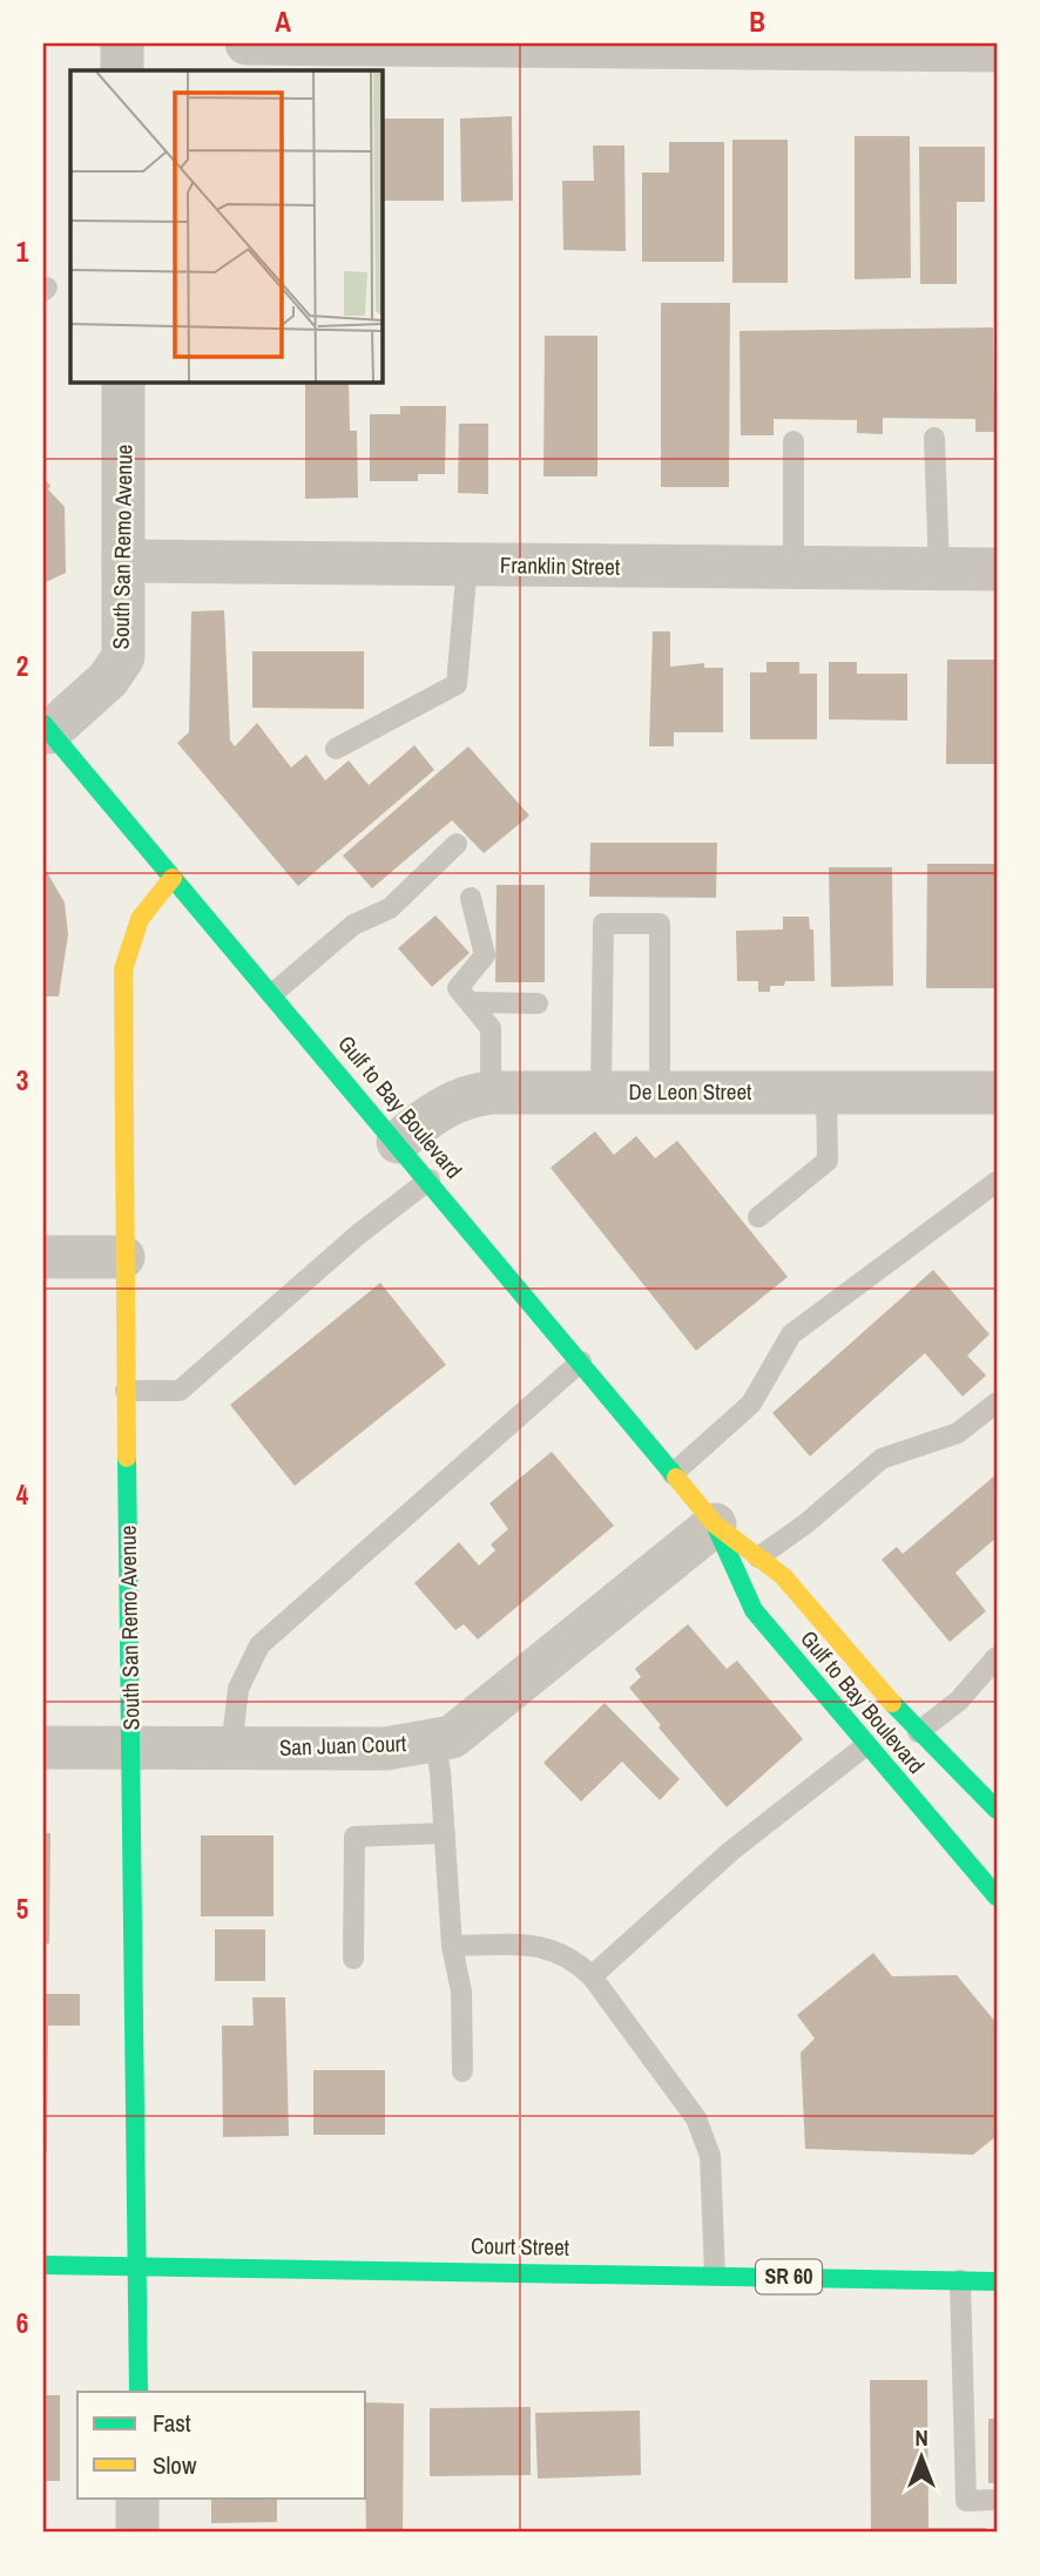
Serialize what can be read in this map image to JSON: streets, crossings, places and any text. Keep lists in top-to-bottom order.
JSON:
{
  "streets": {
    "street": [
      "South San Remo Avenue",
      "Franklin Street",
      "De Leon Street",
      "Gulf to Bay Boulevard",
      "San Juan Court",
      "Court Street",
      "SR 60"
    ]
  },
  "crossings": [
    ["South San Remo Avenue", "Franklin Street"],
    ["South San Remo Avenue", "Gulf to Bay Boulevard"],
    ["South San Remo Avenue", "San Juan Court"],
    ["South San Remo Avenue", "Court Street"],
    ["De Leon Street", "Gulf to Bay Boulevard"],
    ["Gulf to Bay Boulevard", "San Juan Court"]
  ],
  "legend": ["Fast", "Slow"],
  "north": "top",
  "grid": {
    "columns": ["A", "B"],
    "rows": [
      "1",
      "2",
      "3",
      "4",
      "5",
      "6"
    ]
  }
}
